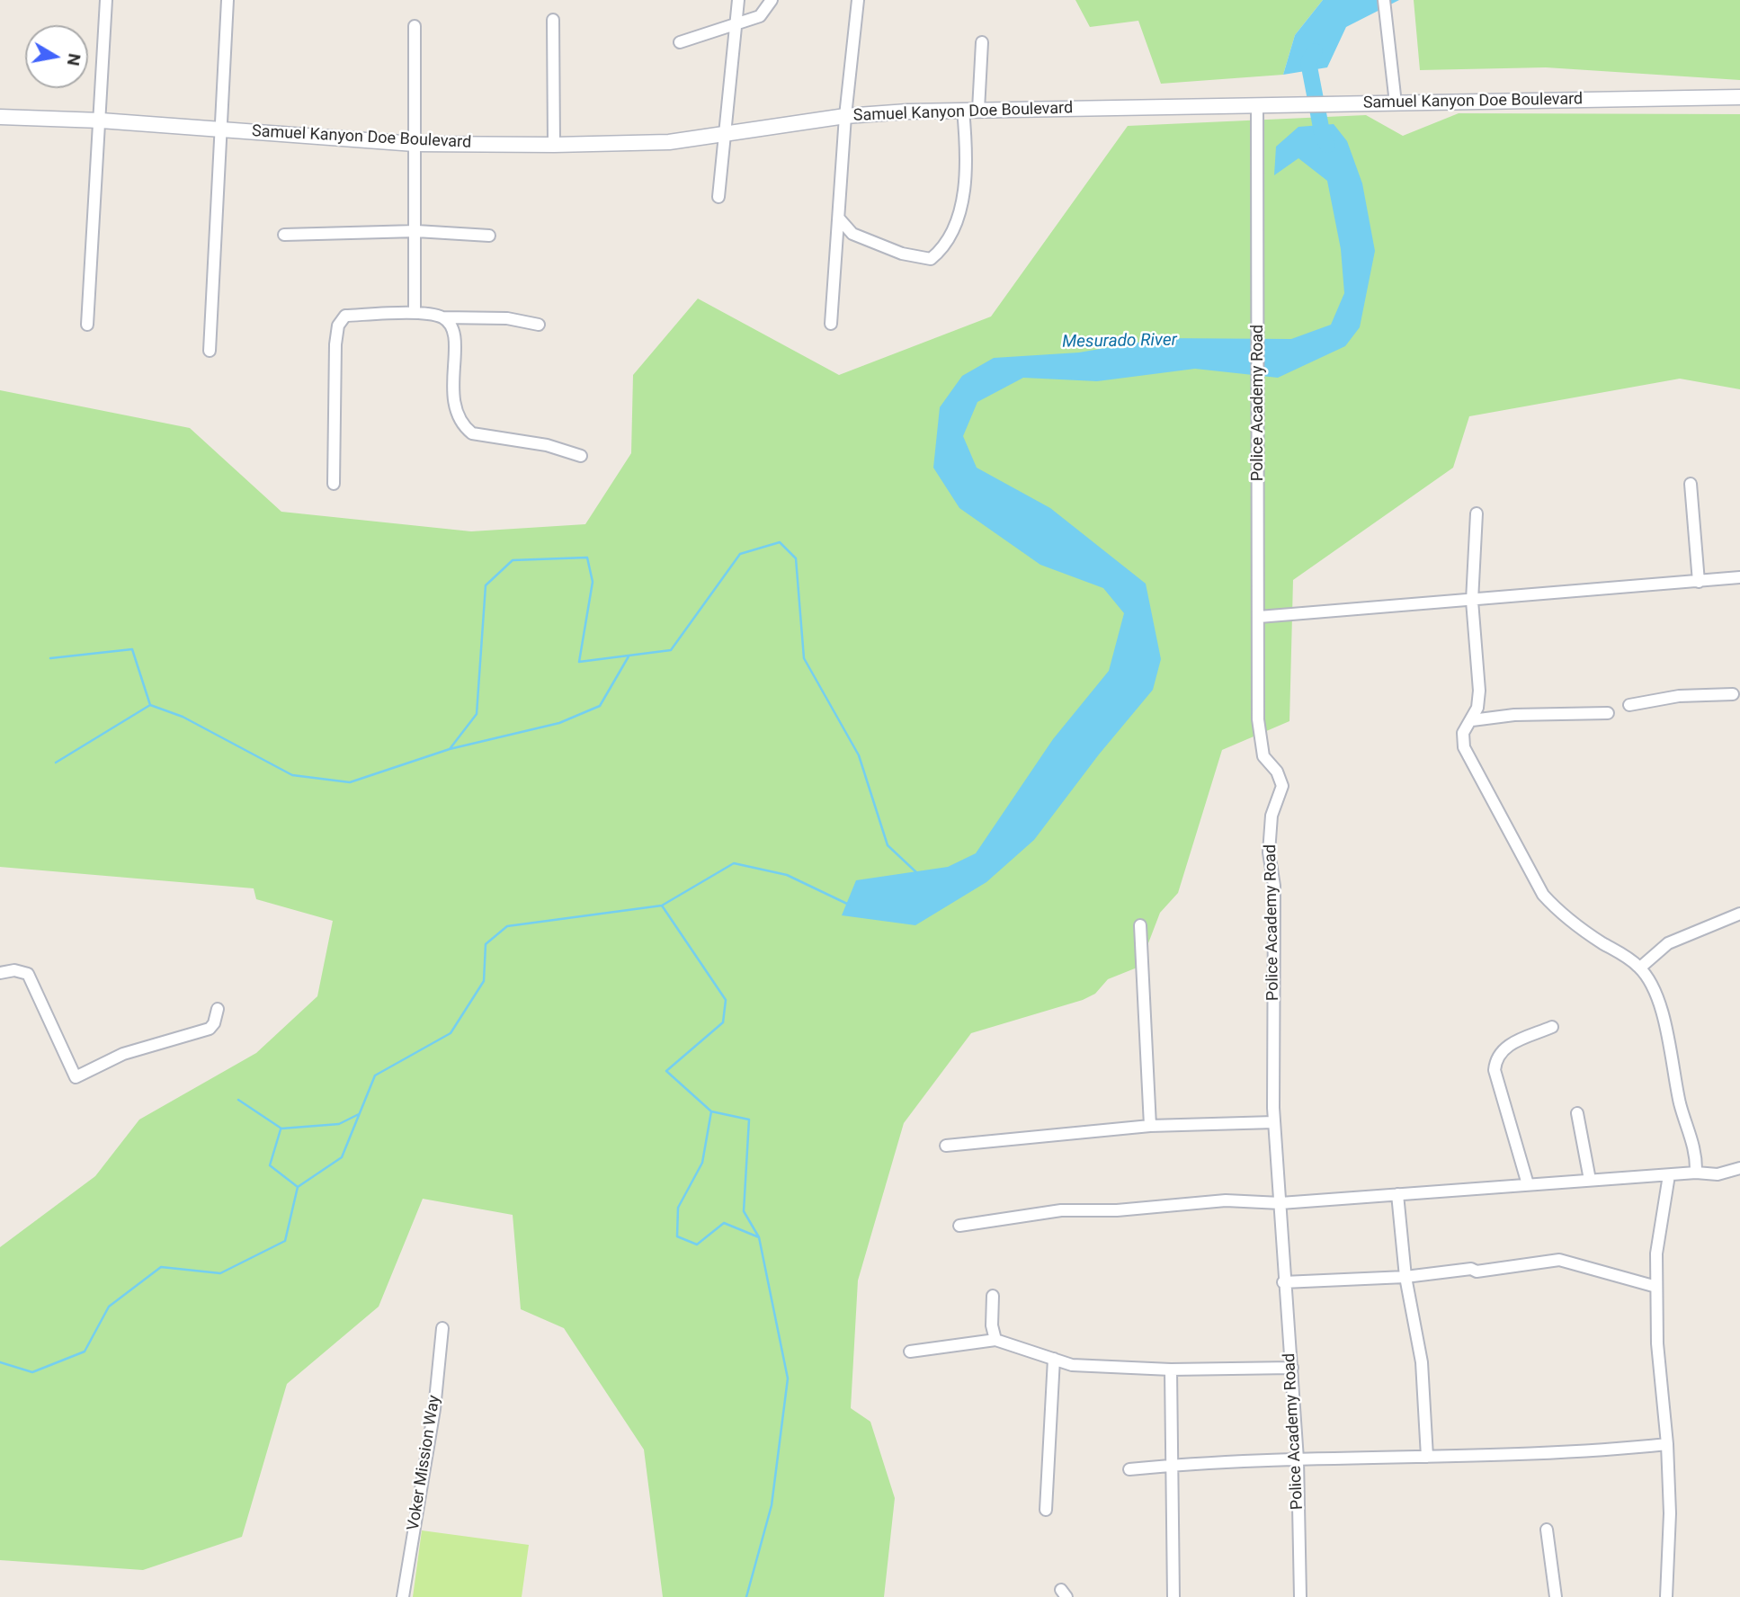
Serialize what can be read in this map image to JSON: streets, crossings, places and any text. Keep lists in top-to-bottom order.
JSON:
{
  "streets": {
    "street": ["Samuel Kanyon Doe Boulevard", "Police Academy Road", "Voker Mission Way"]
  },
  "crossings": [
    ["Samuel Kanyon Doe Boulevard", "Police Academy Road"]
  ],
  "water": ["Mesurado River"],
  "north": "right"
}
